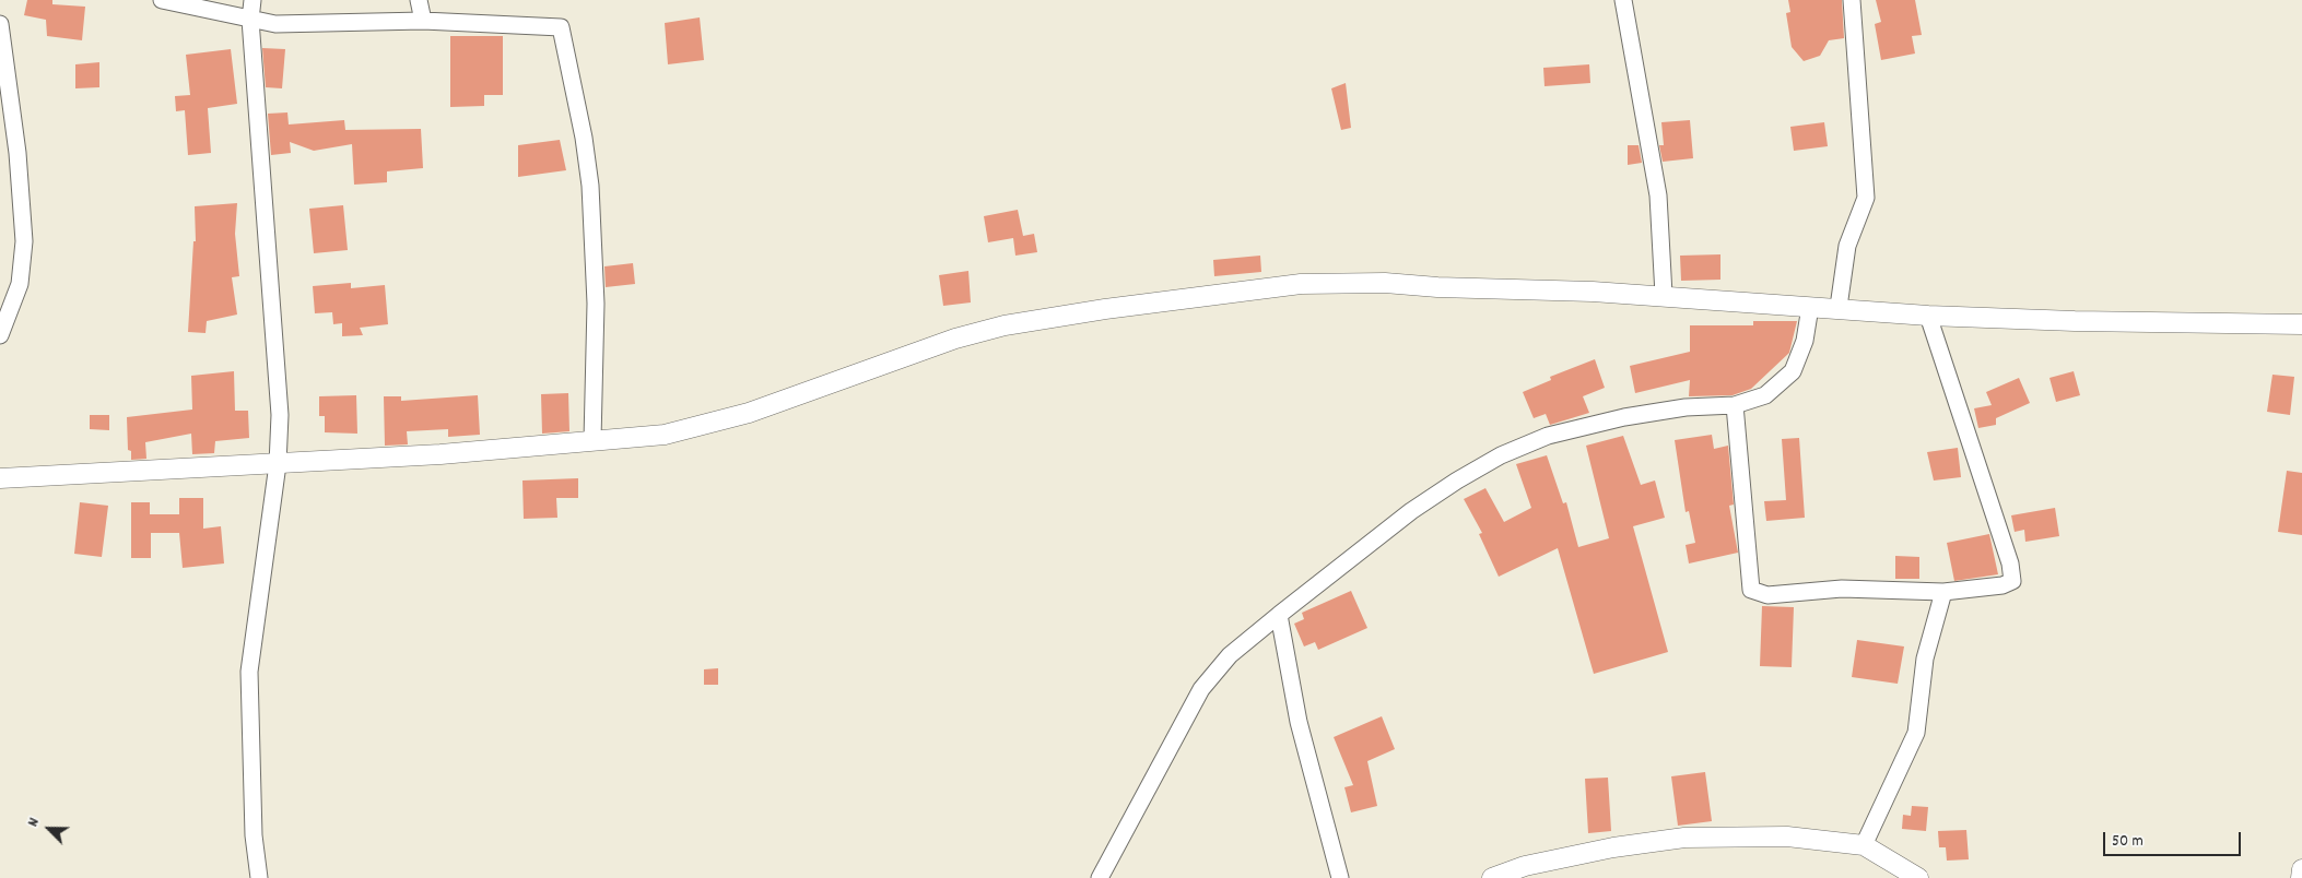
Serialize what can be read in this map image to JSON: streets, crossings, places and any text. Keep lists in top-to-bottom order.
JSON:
{
  "scale_bar": "50 m",
  "north": "top left"
}
